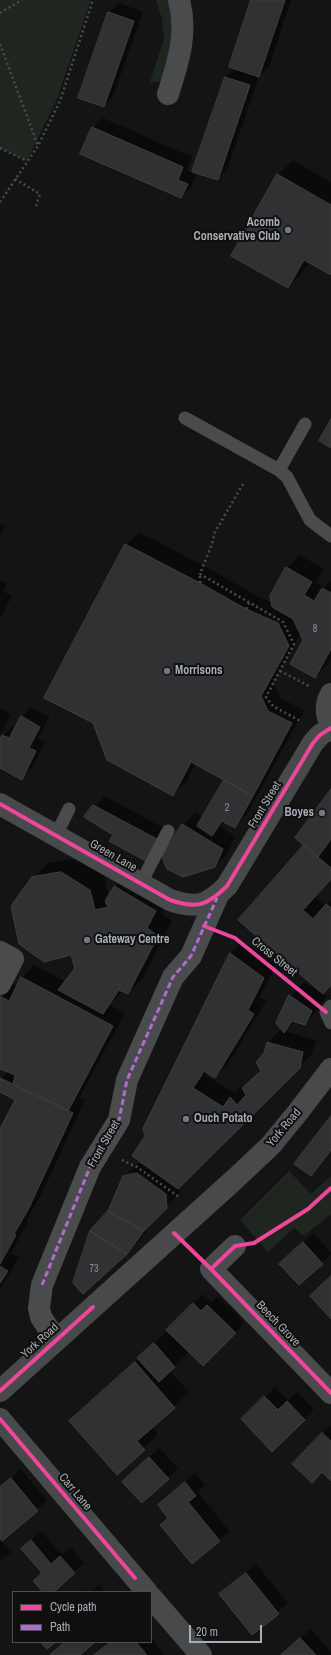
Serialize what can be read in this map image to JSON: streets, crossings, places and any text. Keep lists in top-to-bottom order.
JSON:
{
  "streets": {
    "street": [
      "Front Street",
      "Green Lane",
      "York Road",
      "Beech Grove",
      "Carr Lane"
    ],
    "cycle path": ["Cross Street"]
  },
  "crossings": [
    ["Front Street", "Green Lane"],
    ["Front Street", "York Road"]
  ],
  "places": [
    "Acomb Conservative Club",
    "Morrisons",
    "Boyes",
    "Gateway Centre",
    "Ouch Potato"
  ],
  "house_numbers": ["8", "2", "73"],
  "legend": ["Cycle path", "Path"],
  "scale_bar": "20 m"
}
